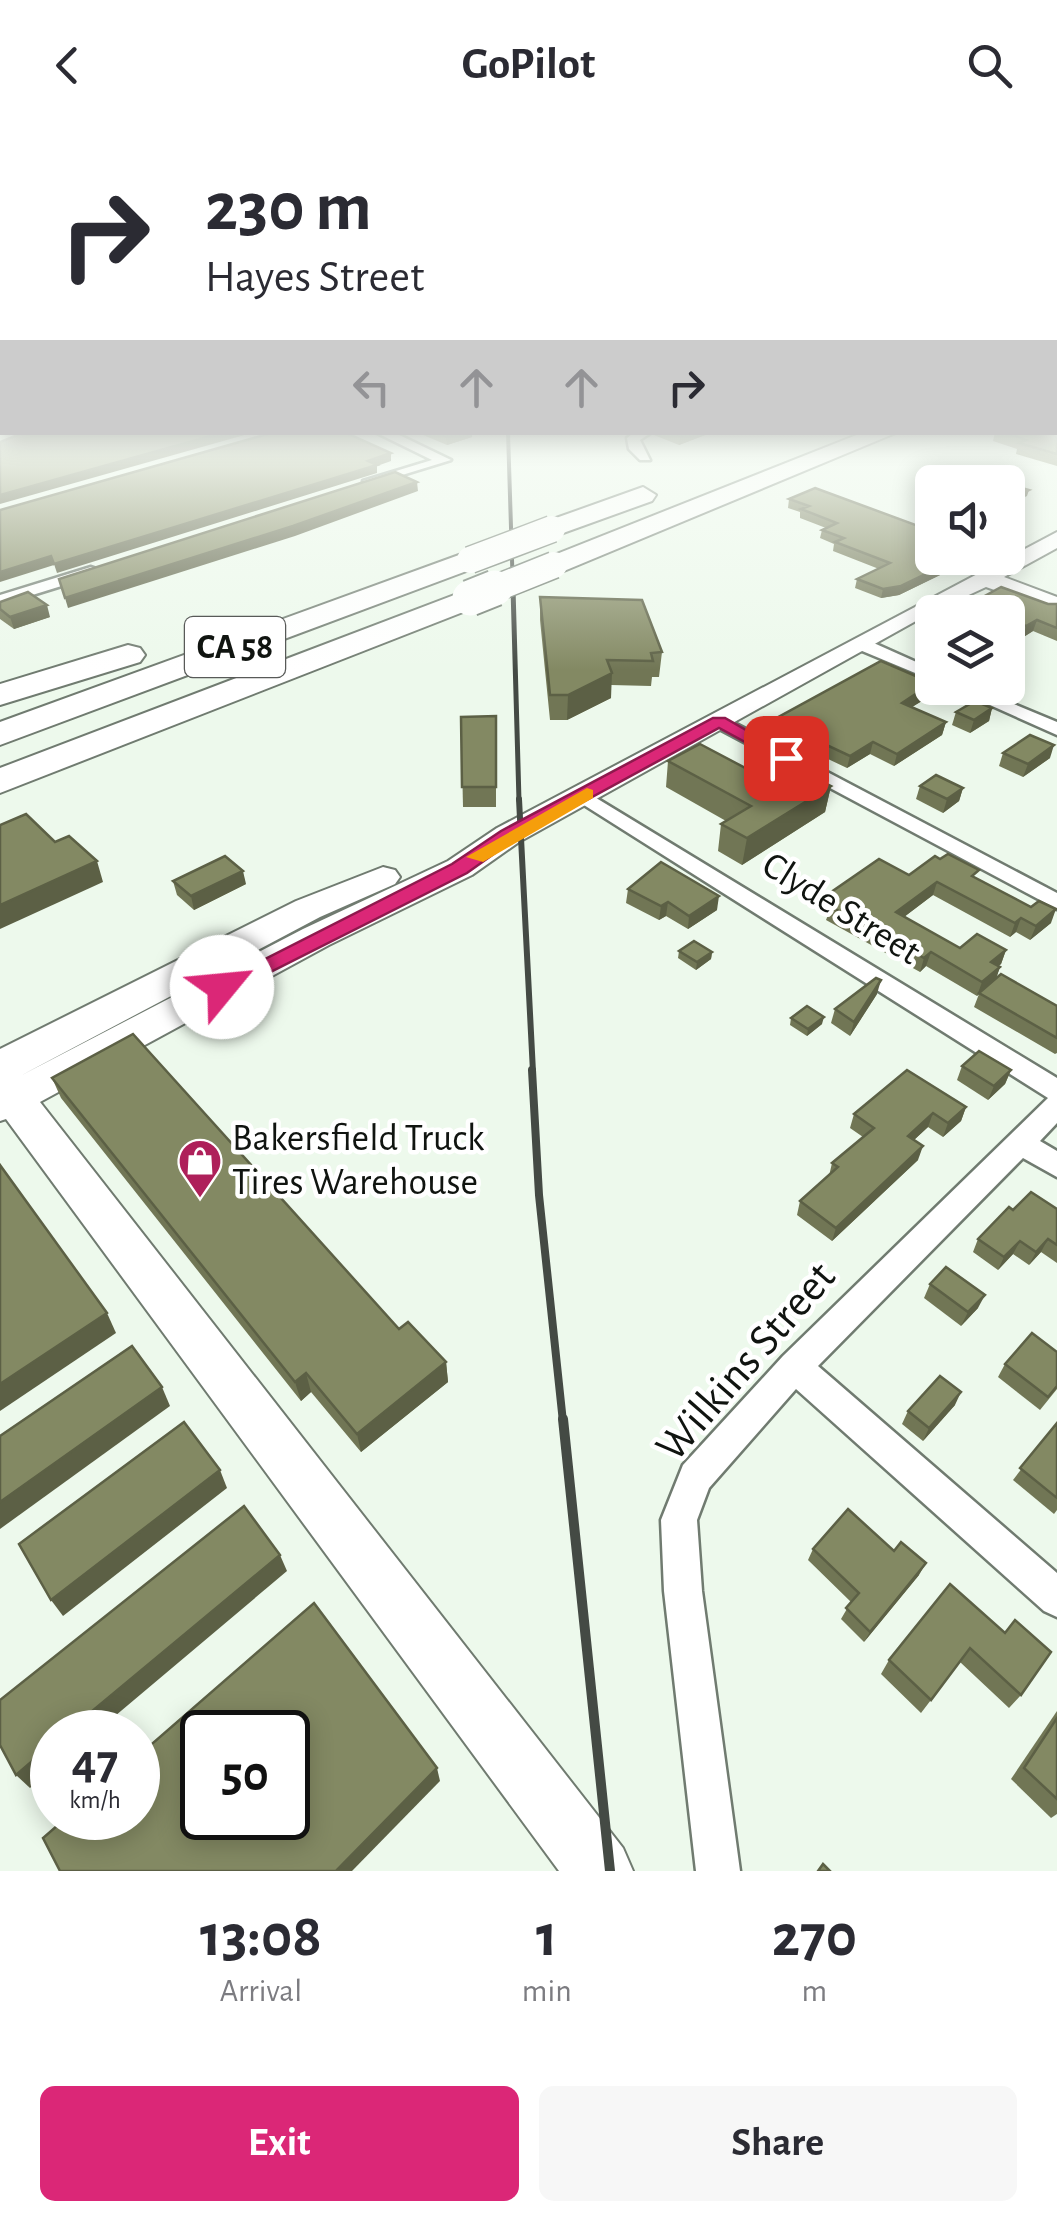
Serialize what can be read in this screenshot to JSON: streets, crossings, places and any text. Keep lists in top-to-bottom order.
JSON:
{
  "streets": {
    "highway": ["CA 58"],
    "street": ["Clyde Street", "Wilkins Street"]
  },
  "places": {
    "shop": ["Bakersfield Truck Tires Warehouse"]
  },
  "page": {
    "header": "GoPilot",
    "turn": ["230 m", "Hayes Street"],
    "speed": "47 km/h",
    "limit": "50",
    "eta": [
      "13:08",
      "Arrival",
      "1",
      "min",
      "270",
      "m"
    ],
    "buttons": ["Exit", "Share"]
  }
}
